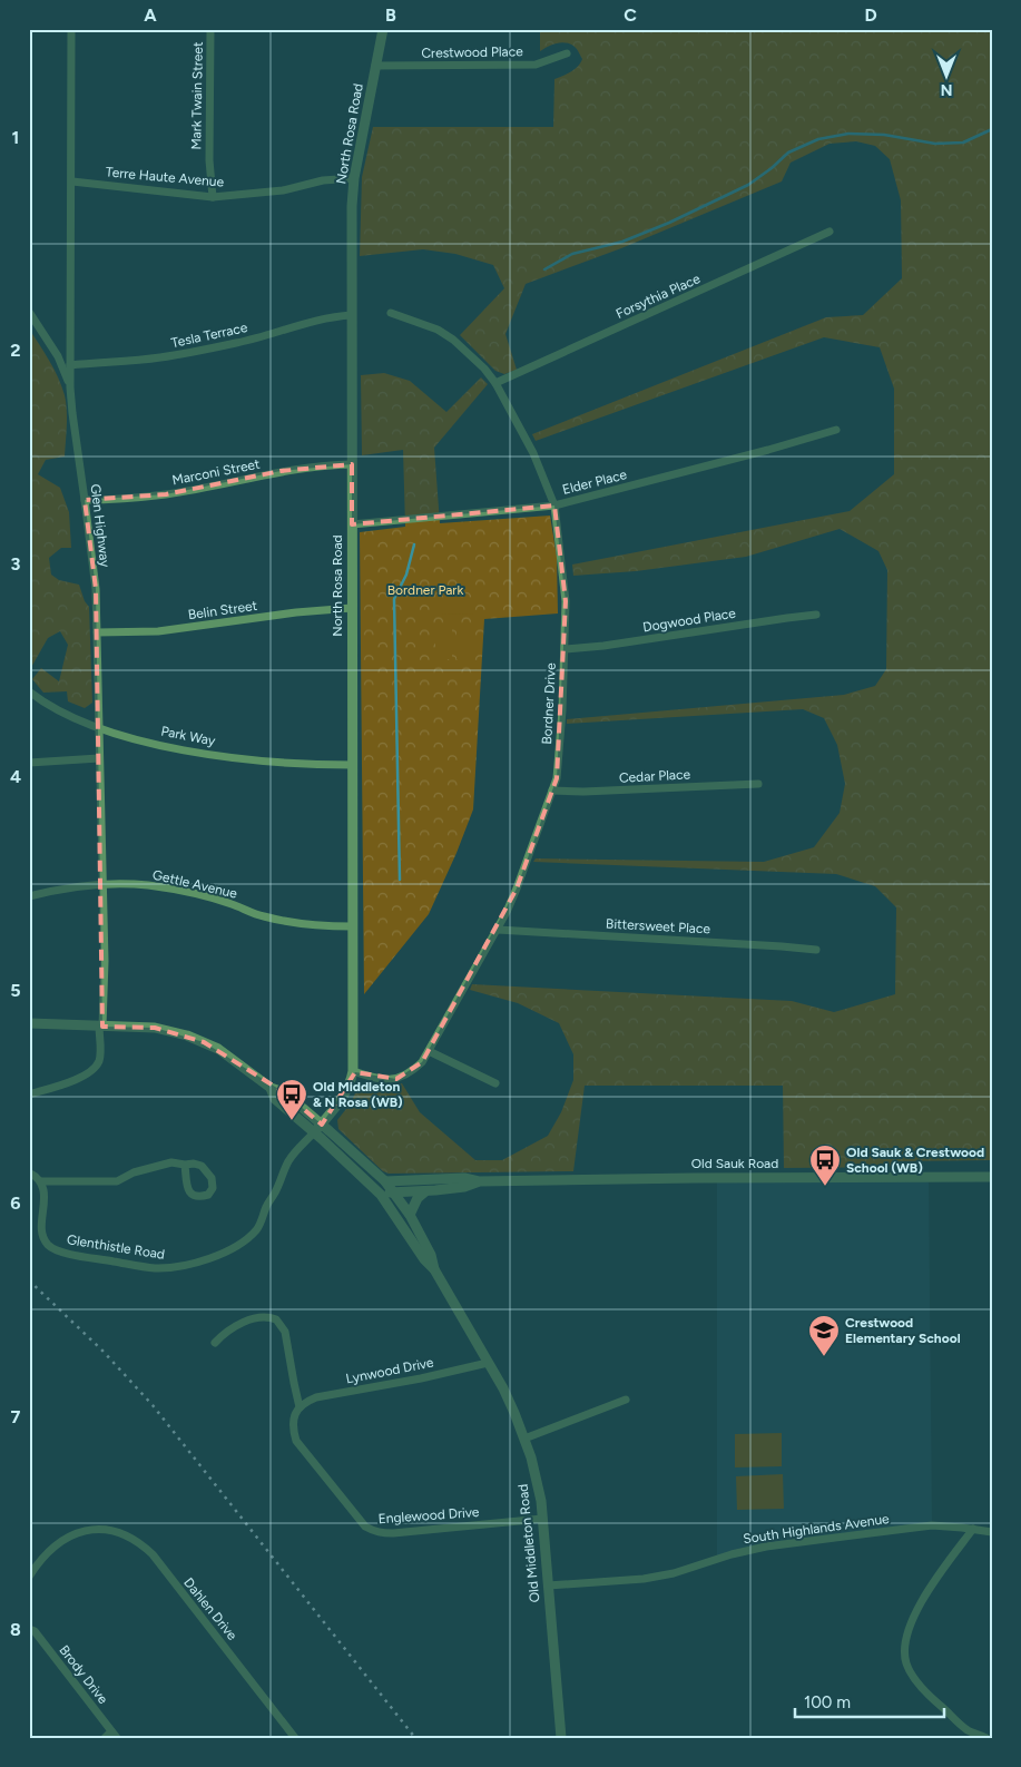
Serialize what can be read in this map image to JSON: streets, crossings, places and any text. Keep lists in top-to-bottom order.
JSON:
{
  "streets": {
    "street": [
      "Crestwood Place",
      "Mark Twain Street",
      "North Rosa Road",
      "Terre Haute Avenue",
      "Forsythia Place",
      "Tesla Terrace",
      "Marconi Street",
      "Elder Place",
      "Glen Highway",
      "Belin Street",
      "Dogwood Place",
      "Bordner Drive",
      "Park Way",
      "Cedar Place",
      "Gettle Avenue",
      "Bittersweet Place",
      "Old Sauk Road",
      "Glenthistle Road",
      "Lynwood Drive",
      "Englewood Drive",
      "South Highlands Avenue",
      "Old Middleton Road",
      "Dahlen Drive",
      "Brody Drive"
    ]
  },
  "crossings": [
    ["Crestwood Place", "North Rosa Road"],
    ["Mark Twain Street", "Terre Haute Avenue"],
    ["North Rosa Road", "Terre Haute Avenue"],
    ["North Rosa Road", "Tesla Terrace"],
    ["North Rosa Road", "Marconi Street"],
    ["North Rosa Road", "Elder Place"],
    ["North Rosa Road", "Belin Street"],
    ["North Rosa Road", "Bordner Drive"],
    ["North Rosa Road", "Park Way"],
    ["North Rosa Road", "Gettle Avenue"],
    ["North Rosa Road", "Glenthistle Road"],
    ["North Rosa Road", "Old Middleton Road"],
    ["Terre Haute Avenue", "Glen Highway"],
    ["Forsythia Place", "Bordner Drive"],
    ["Tesla Terrace", "Glen Highway"],
    ["Marconi Street", "Glen Highway"],
    ["Elder Place", "Bordner Drive"],
    ["Glen Highway", "Belin Street"],
    ["Glen Highway", "Park Way"],
    ["Glen Highway", "Gettle Avenue"],
    ["Glen Highway", "Old Middleton Road"],
    ["Dogwood Place", "Bordner Drive"],
    ["Bordner Drive", "Cedar Place"],
    ["Bordner Drive", "Bittersweet Place"],
    ["Old Sauk Road", "Old Middleton Road"],
    ["Glenthistle Road", "Old Middleton Road"],
    ["Lynwood Drive", "Englewood Drive"],
    ["Lynwood Drive", "Old Middleton Road"],
    ["Englewood Drive", "Old Middleton Road"],
    ["South Highlands Avenue", "Old Middleton Road"]
  ],
  "parks": ["Bordner Park"],
  "places": {
    "bus stop": ["Old Middleton & N Rosa (WB)", "Old Sauk & Crestwood School (WB)"],
    "school or university": ["Crestwood Elementary School"]
  },
  "scale_bar": "100 m",
  "north": "bottom",
  "grid": {
    "columns": [
      "A",
      "B",
      "C",
      "D"
    ],
    "rows": [
      "1",
      "2",
      "3",
      "4",
      "5",
      "6",
      "7",
      "8"
    ]
  }
}
